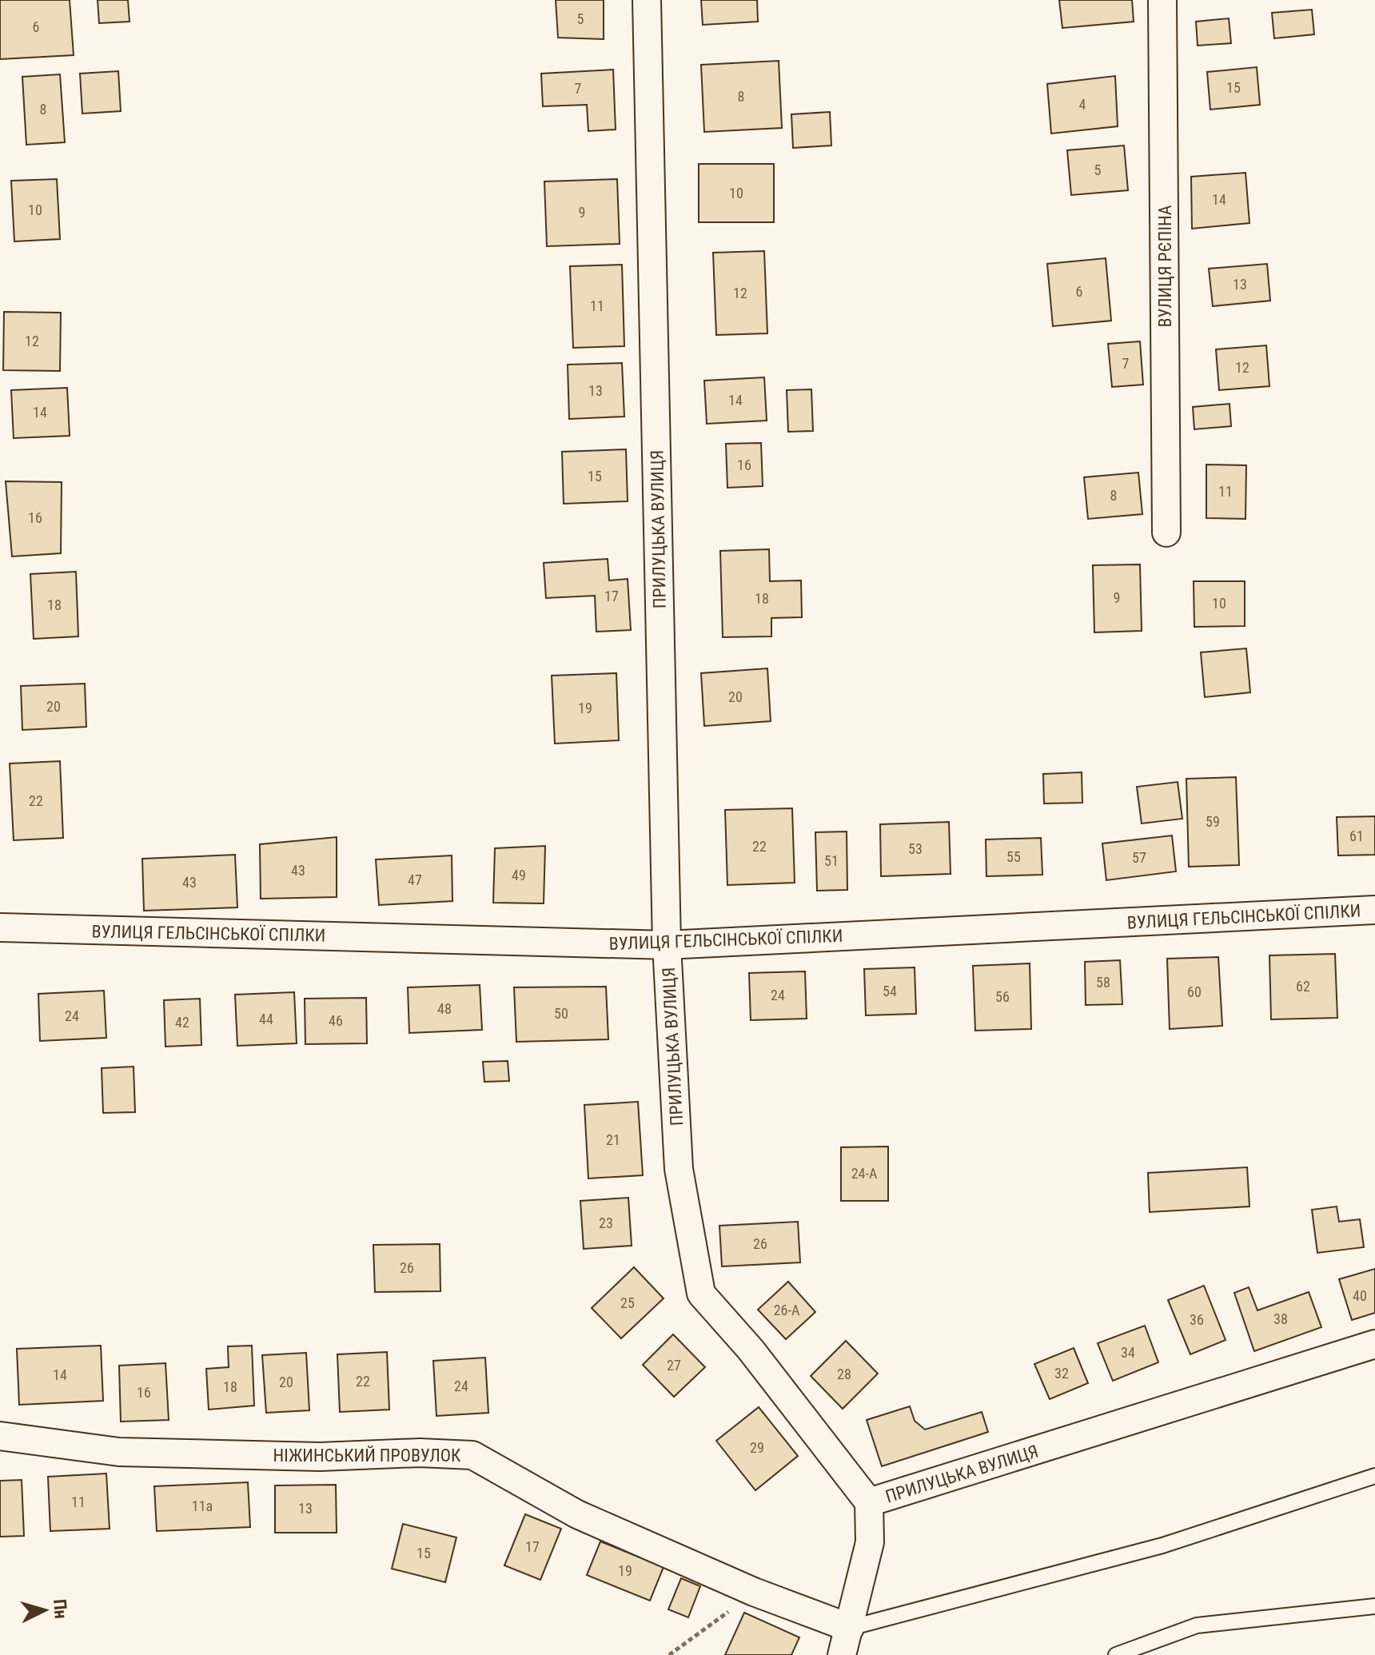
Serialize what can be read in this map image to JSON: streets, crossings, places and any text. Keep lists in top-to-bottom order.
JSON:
{
  "streets": {
    "street": [
      "ВУЛИЦЯ РЄПІНА",
      "ПРИЛУЦЬКА ВУЛИЦЯ",
      "ВУЛИЦЯ ГЕЛЬСІНСЬКОЇ СПІЛКИ",
      "НІЖИНСЬКИЙ ПРОВУЛОК"
    ]
  },
  "crossings": [
    ["ПРИЛУЦЬКА ВУЛИЦЯ", "ВУЛИЦЯ ГЕЛЬСІНСЬКОЇ СПІЛКИ"]
  ],
  "house_numbers": [
    "5",
    "6",
    "15",
    "7",
    "8",
    "4",
    "8",
    "5",
    "10",
    "14",
    "10",
    "9",
    "13",
    "6",
    "12",
    "11",
    "12",
    "7",
    "12",
    "13",
    "14",
    "14",
    "16",
    "15",
    "11",
    "8",
    "16",
    "17",
    "9",
    "18",
    "10",
    "18",
    "20",
    "20",
    "19",
    "22",
    "59",
    "61",
    "22",
    "53",
    "55",
    "57",
    "51",
    "43",
    "49",
    "47",
    "43",
    "58",
    "62",
    "54",
    "60",
    "24",
    "56",
    "48",
    "50",
    "24",
    "44",
    "46",
    "42",
    "21",
    "24-А",
    "23",
    "26",
    "26",
    "40",
    "25",
    "26-А",
    "38",
    "36",
    "34",
    "27",
    "32",
    "28",
    "14",
    "22",
    "20",
    "24",
    "18",
    "16",
    "29",
    "11",
    "11а",
    "13",
    "17",
    "15",
    "19"
  ],
  "north": "right"
}
